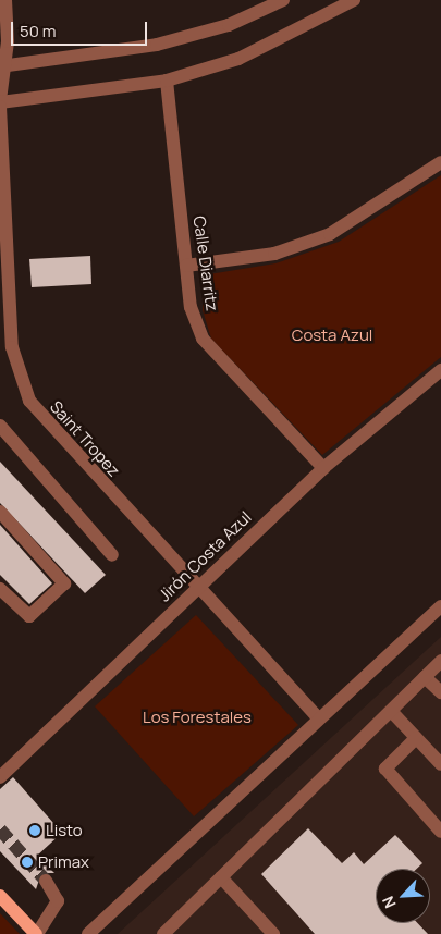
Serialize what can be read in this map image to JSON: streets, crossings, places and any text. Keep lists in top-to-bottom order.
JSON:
{
  "streets": {
    "street": ["Calle Diarritz", "Saint Tropez", "Jirón Costa Azul"]
  },
  "crossings": [
    ["Calle Diarritz", "Jirón Costa Azul"],
    ["Saint Tropez", "Jirón Costa Azul"]
  ],
  "parks": ["Costa Azul", "Los Forestales"],
  "places": ["Listo", "Primax"],
  "scale_bar": "50 m",
  "north": "bottom left"
}
